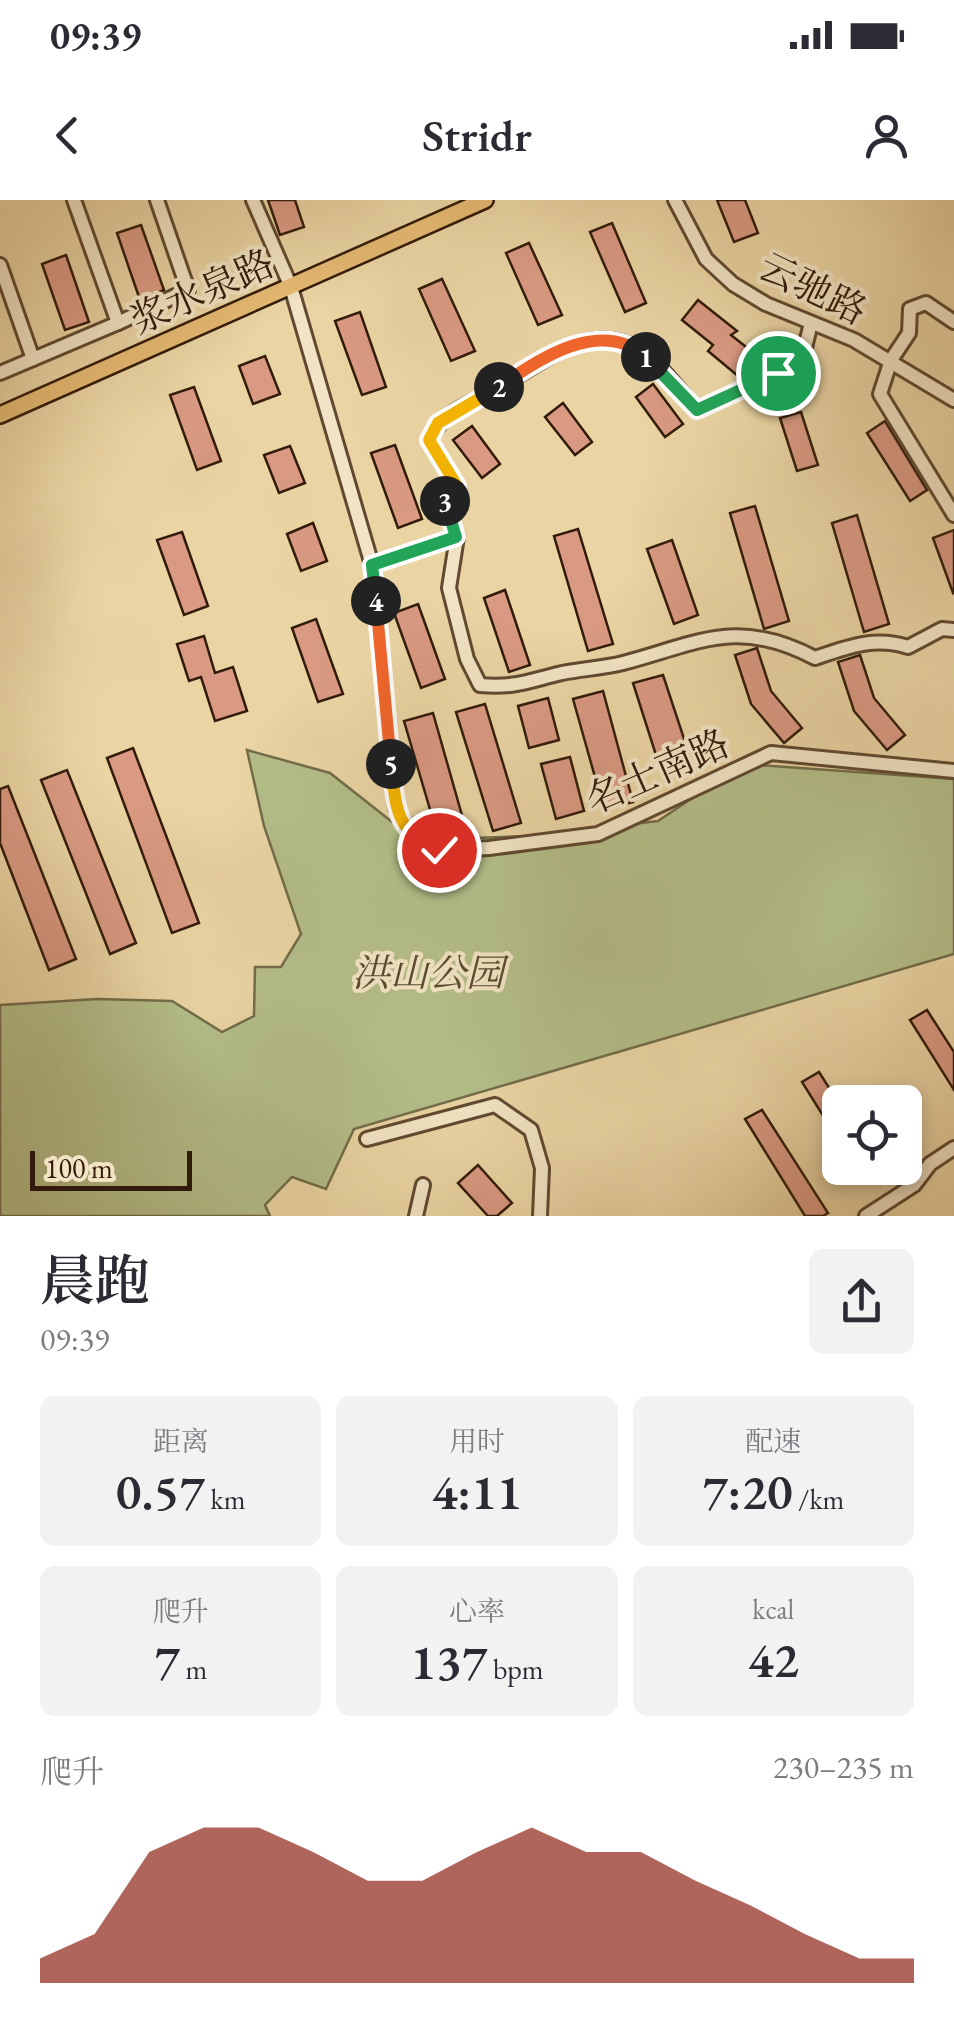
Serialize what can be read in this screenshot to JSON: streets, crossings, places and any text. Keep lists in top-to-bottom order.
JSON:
{
  "streets": {
    "main road": ["浆水泉路"],
    "street": ["云驰路", "名士南路"]
  },
  "crossings": [
    ["浆水泉路", "名士南路"]
  ],
  "parks": ["洪山公园"],
  "scale_bar": "100 m",
  "page": {
    "status": "09:39",
    "header": "Stridr",
    "pins": [
      "1",
      "2",
      "3",
      "4",
      "5"
    ],
    "scale": "100 m",
    "heading": ["晨跑", "09:39"],
    "stats": [
      ["距离", "0.57 km"],
      ["用时", "4:11"],
      ["配速", "7:20 /km"],
      ["爬升", "7 m"],
      ["心率", "137 bpm"],
      ["kcal", "42"]
    ],
    "chart": ["爬升", "230–235 m"]
  }
}
